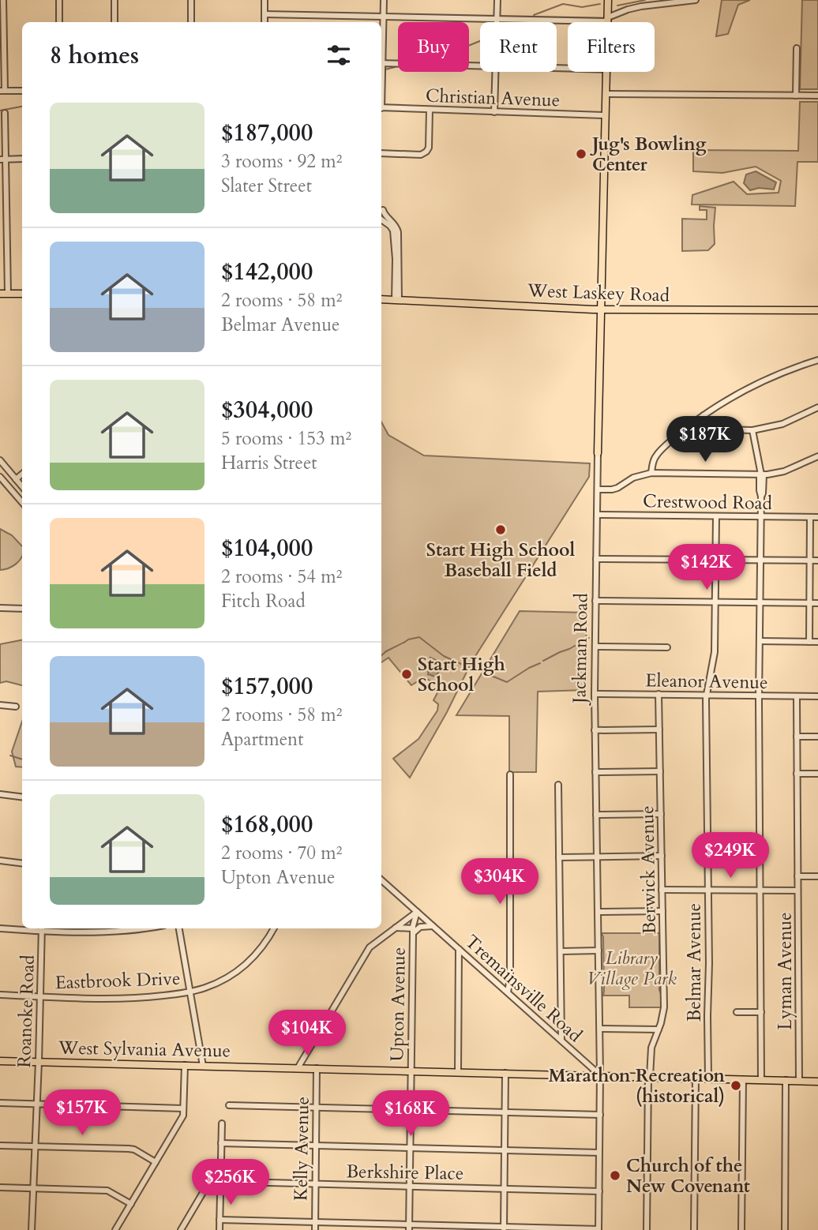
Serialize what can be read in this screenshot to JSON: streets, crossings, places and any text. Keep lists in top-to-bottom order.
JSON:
{
  "streets": {
    "main road": ["West Laskey Road", "Jackman Road", "West Sylvania Avenue"],
    "street": [
      "Christian Avenue",
      "Crestwood Road",
      "Eleanor Avenue",
      "Berwick Avenue",
      "Belmar Avenue",
      "Lyman Avenue",
      "Eastbrook Drive",
      "Tremainsville Road",
      "Upton Avenue",
      "Roanoke Road",
      "Kelly Avenue",
      "Berkshire Place"
    ]
  },
  "crossings": [
    ["Christian Avenue", "Jackman Road"],
    ["West Laskey Road", "Jackman Road"],
    ["Crestwood Road", "Jackman Road"],
    ["Crestwood Road", "Belmar Avenue"],
    ["Jackman Road", "Eleanor Avenue"],
    ["Jackman Road", "Tremainsville Road"],
    ["Jackman Road", "West Sylvania Avenue"],
    ["Jackman Road", "Berkshire Place"],
    ["Eleanor Avenue", "Berwick Avenue"],
    ["Eleanor Avenue", "Belmar Avenue"],
    ["Eleanor Avenue", "Lyman Avenue"],
    ["Berwick Avenue", "West Sylvania Avenue"],
    ["Belmar Avenue", "West Sylvania Avenue"],
    ["Lyman Avenue", "West Sylvania Avenue"],
    ["Eastbrook Drive", "Roanoke Road"],
    ["Tremainsville Road", "Upton Avenue"],
    ["Tremainsville Road", "West Sylvania Avenue"],
    ["Upton Avenue", "West Sylvania Avenue"],
    ["Upton Avenue", "Berkshire Place"],
    ["Roanoke Road", "West Sylvania Avenue"],
    ["West Sylvania Avenue", "Kelly Avenue"],
    ["Kelly Avenue", "Berkshire Place"]
  ],
  "parks": ["Library Village Park"],
  "places": [
    "Jug's Bowling Center",
    "Start High School Baseball Field",
    "Start High School",
    "Marathon Recreation (historical)",
    "Church of the New Covenant"
  ],
  "page": {
    "chip": ["Buy", "Rent", "Filters"],
    "heading": "8 homes",
    "list": [
      {
        "name": "$187,000",
        "note": "3 rooms · 92 m² · Slater Street"
      },
      {
        "name": "$142,000",
        "note": "2 rooms · 58 m² · Belmar Avenue"
      },
      {
        "name": "$304,000",
        "note": "5 rooms · 153 m² · Harris Street"
      },
      {
        "name": "$104,000",
        "note": "2 rooms · 54 m² · Fitch Road"
      },
      {
        "name": "$157,000",
        "note": "2 rooms · 58 m² · Apartment"
      },
      {
        "name": "$168,000",
        "note": "2 rooms · 70 m² · Upton Avenue"
      }
    ],
    "price": [
      "$187K",
      "$142K",
      "$249K",
      "$304K",
      "$104K",
      "$157K",
      "$168K",
      "$256K"
    ]
  }
}
